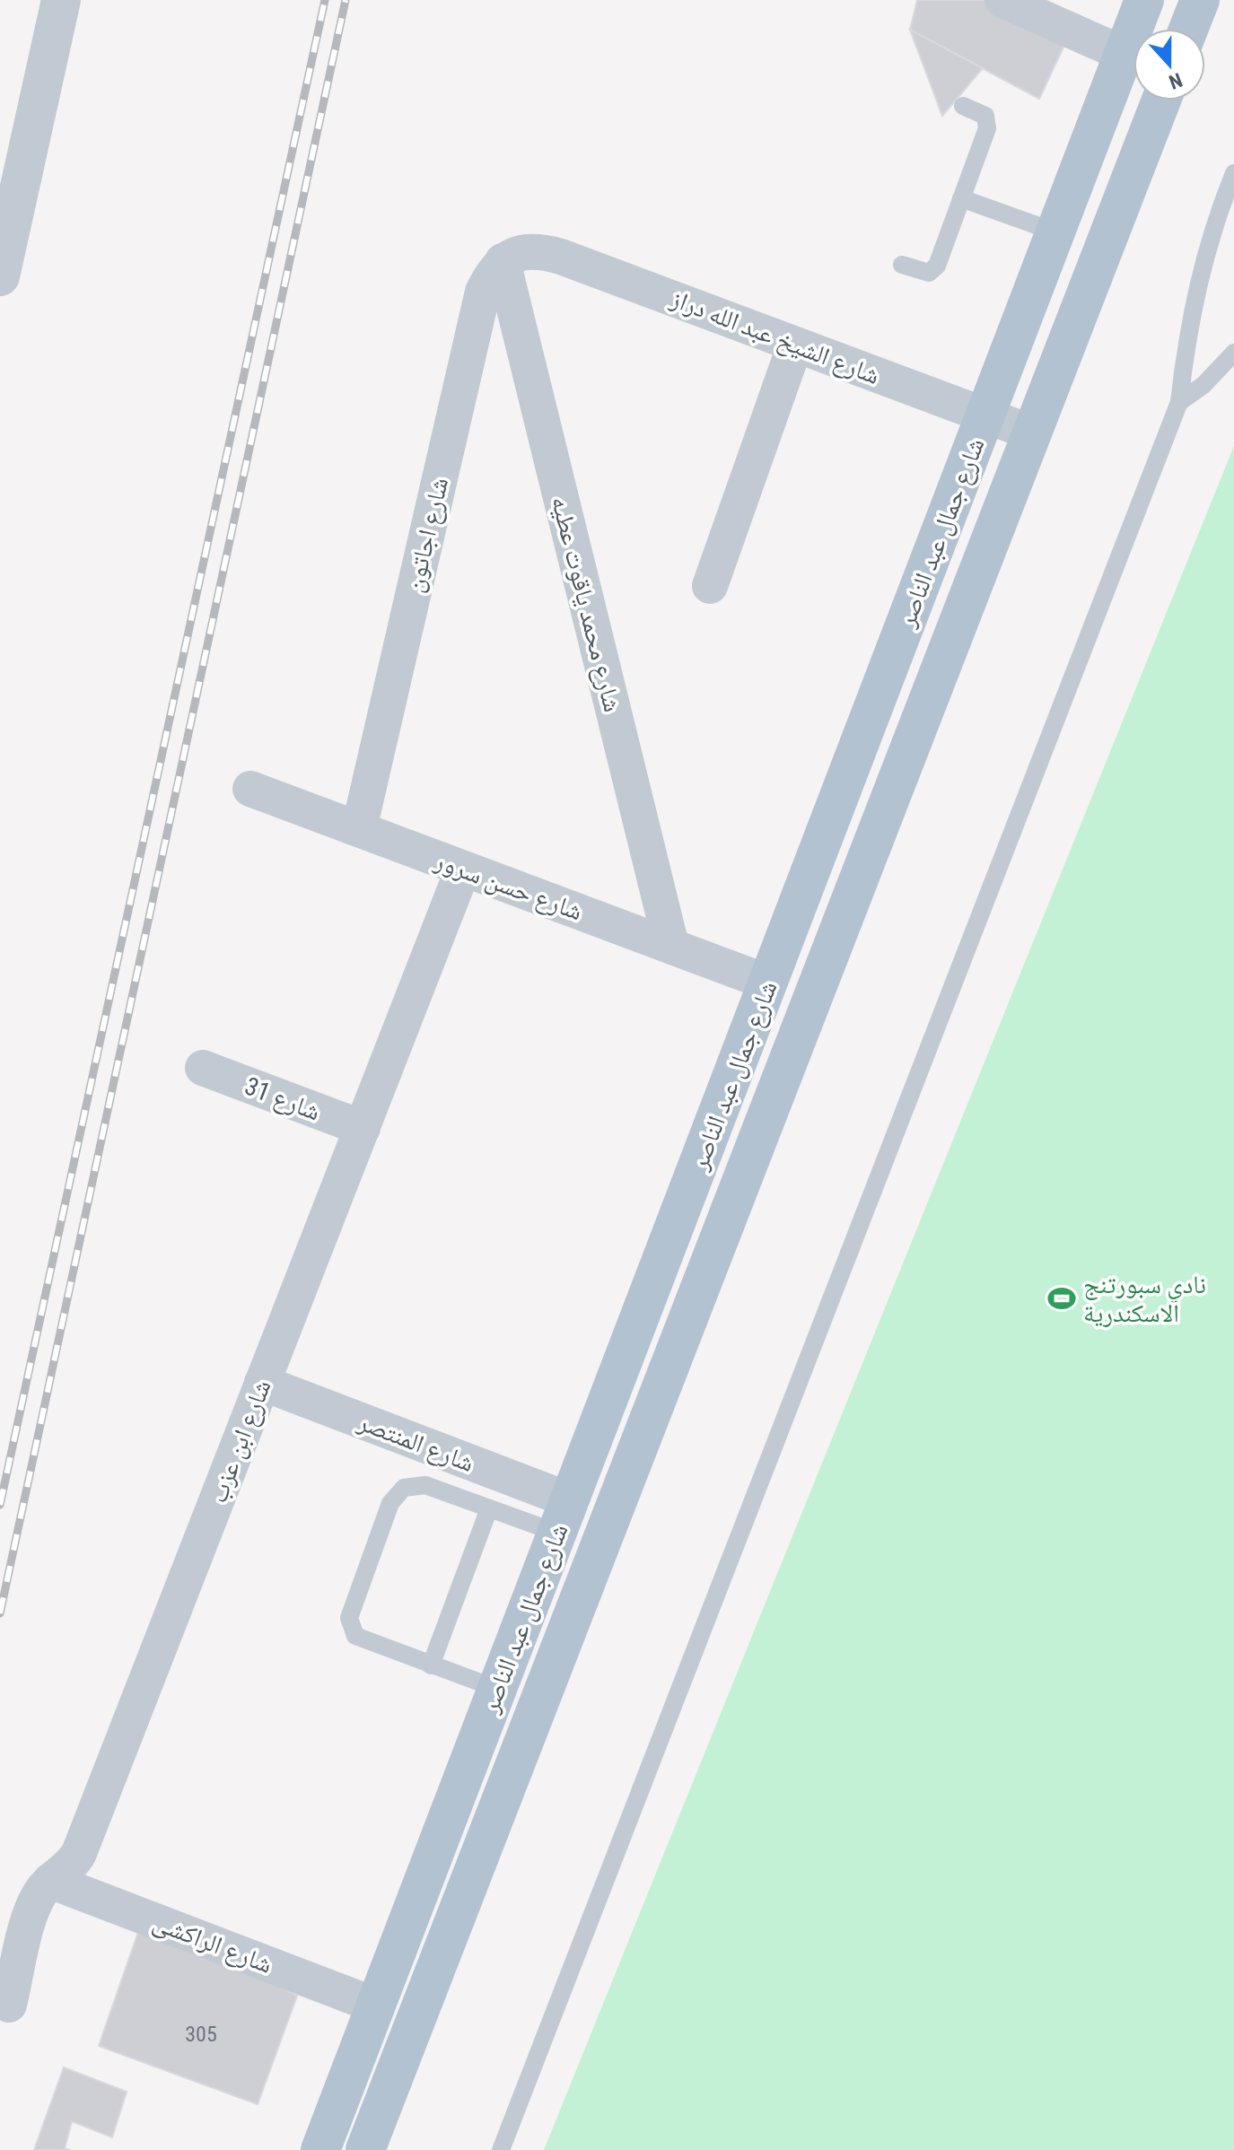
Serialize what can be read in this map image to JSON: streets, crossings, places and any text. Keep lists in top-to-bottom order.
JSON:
{
  "streets": {
    "main road": ["شارع جمال عبد الناصر"],
    "street": [
      "شارع الشيخ عبد الله دراز",
      "شارع اجاتون",
      "شارع محمد ياقوت عطيه",
      "شارع حسن سرور",
      "شارع 31",
      "شارع ابن عزب",
      "شارع المنتصر",
      "شارع الراكشى"
    ]
  },
  "crossings": [
    ["شارع الشيخ عبد الله دراز", "شارع جمال عبد الناصر"],
    ["شارع الشيخ عبد الله دراز", "شارع اجاتون"],
    ["شارع الشيخ عبد الله دراز", "شارع محمد ياقوت عطيه"],
    ["شارع جمال عبد الناصر", "شارع حسن سرور"],
    ["شارع جمال عبد الناصر", "شارع المنتصر"],
    ["شارع جمال عبد الناصر", "شارع الراكشى"],
    ["شارع اجاتون", "شارع محمد ياقوت عطيه"],
    ["شارع اجاتون", "شارع حسن سرور"],
    ["شارع محمد ياقوت عطيه", "شارع حسن سرور"],
    ["شارع حسن سرور", "شارع ابن عزب"],
    ["شارع 31", "شارع ابن عزب"],
    ["شارع ابن عزب", "شارع المنتصر"],
    ["شارع ابن عزب", "شارع الراكشى"]
  ],
  "places": {
    "sports": ["نادي سبورتنج الاسكندرية"]
  },
  "house_numbers": ["305"],
  "north": "bottom"
}
